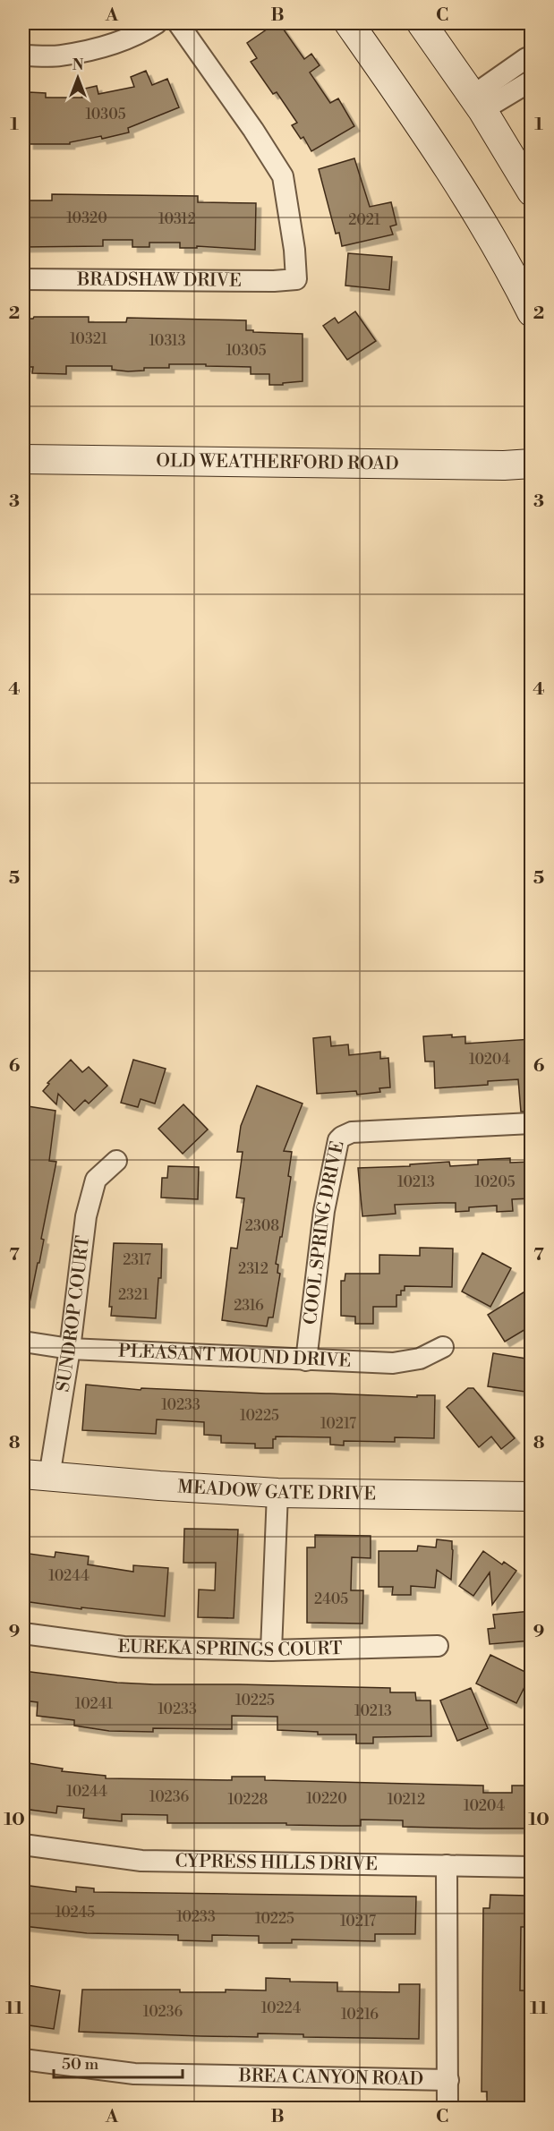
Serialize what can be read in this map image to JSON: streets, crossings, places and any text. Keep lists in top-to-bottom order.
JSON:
{
  "streets": {
    "street": [
      "BRADSHAW DRIVE",
      "OLD WEATHERFORD ROAD",
      "COOL SPRING DRIVE",
      "SUNDROP COURT",
      "PLEASANT MOUND DRIVE",
      "MEADOW GATE DRIVE",
      "EUREKA SPRINGS COURT",
      "CYPRESS HILLS DRIVE",
      "BREA CANYON ROAD"
    ]
  },
  "crossings": [
    ["COOL SPRING DRIVE", "PLEASANT MOUND DRIVE"],
    ["SUNDROP COURT", "PLEASANT MOUND DRIVE"],
    ["SUNDROP COURT", "MEADOW GATE DRIVE"]
  ],
  "house_numbers": [
    "10305",
    "10320",
    "10312",
    "2021",
    "10321",
    "10313",
    "10305",
    "10204",
    "10213",
    "10205",
    "2308",
    "2317",
    "2312",
    "2321",
    "2316",
    "10233",
    "10225",
    "10217",
    "10244",
    "2405",
    "10225",
    "10241",
    "10233",
    "10213",
    "10244",
    "10236",
    "10220",
    "10228",
    "10212",
    "10204",
    "10245",
    "10233",
    "10225",
    "10217",
    "10224",
    "10236",
    "10216"
  ],
  "scale_bar": "50 m",
  "north": "top",
  "grid": {
    "columns": ["A", "B", "C"],
    "rows": [
      "1",
      "2",
      "3",
      "4",
      "5",
      "6",
      "7",
      "8",
      "9",
      "10",
      "11"
    ]
  }
}
